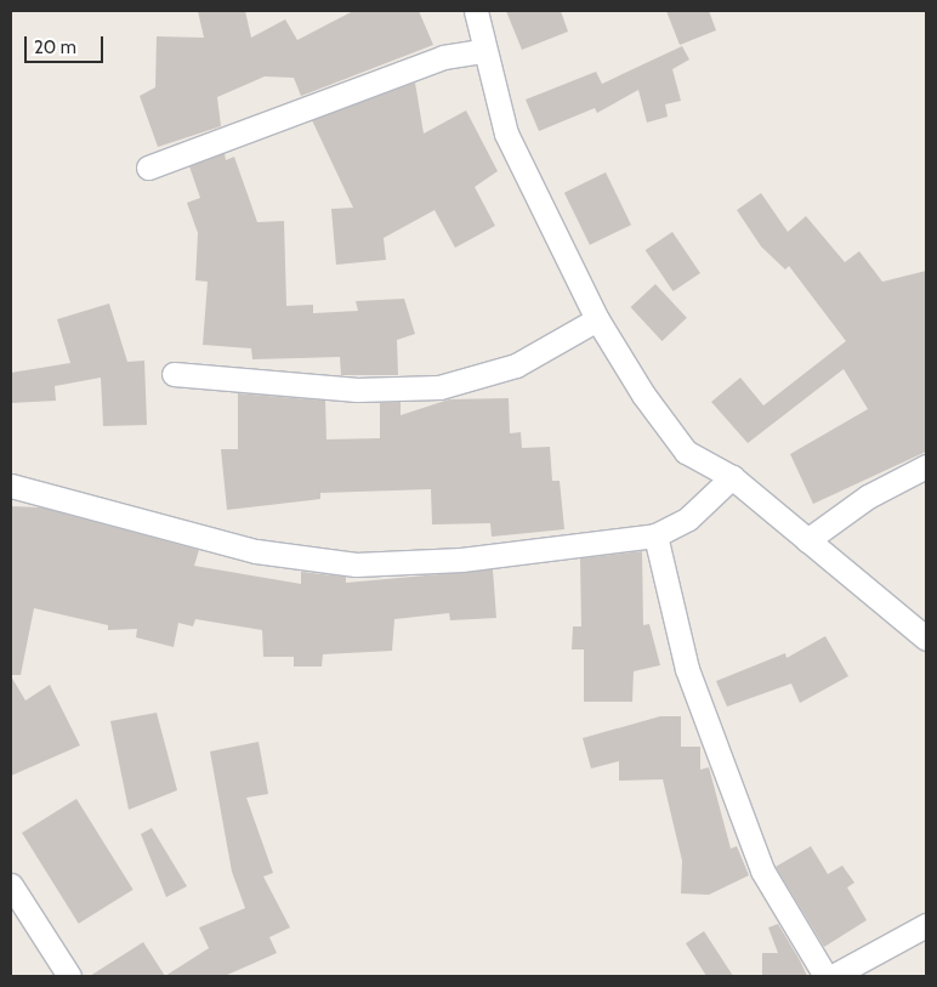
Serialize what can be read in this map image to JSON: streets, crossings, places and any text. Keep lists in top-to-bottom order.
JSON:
{
  "scale_bar": "20 m"
}
